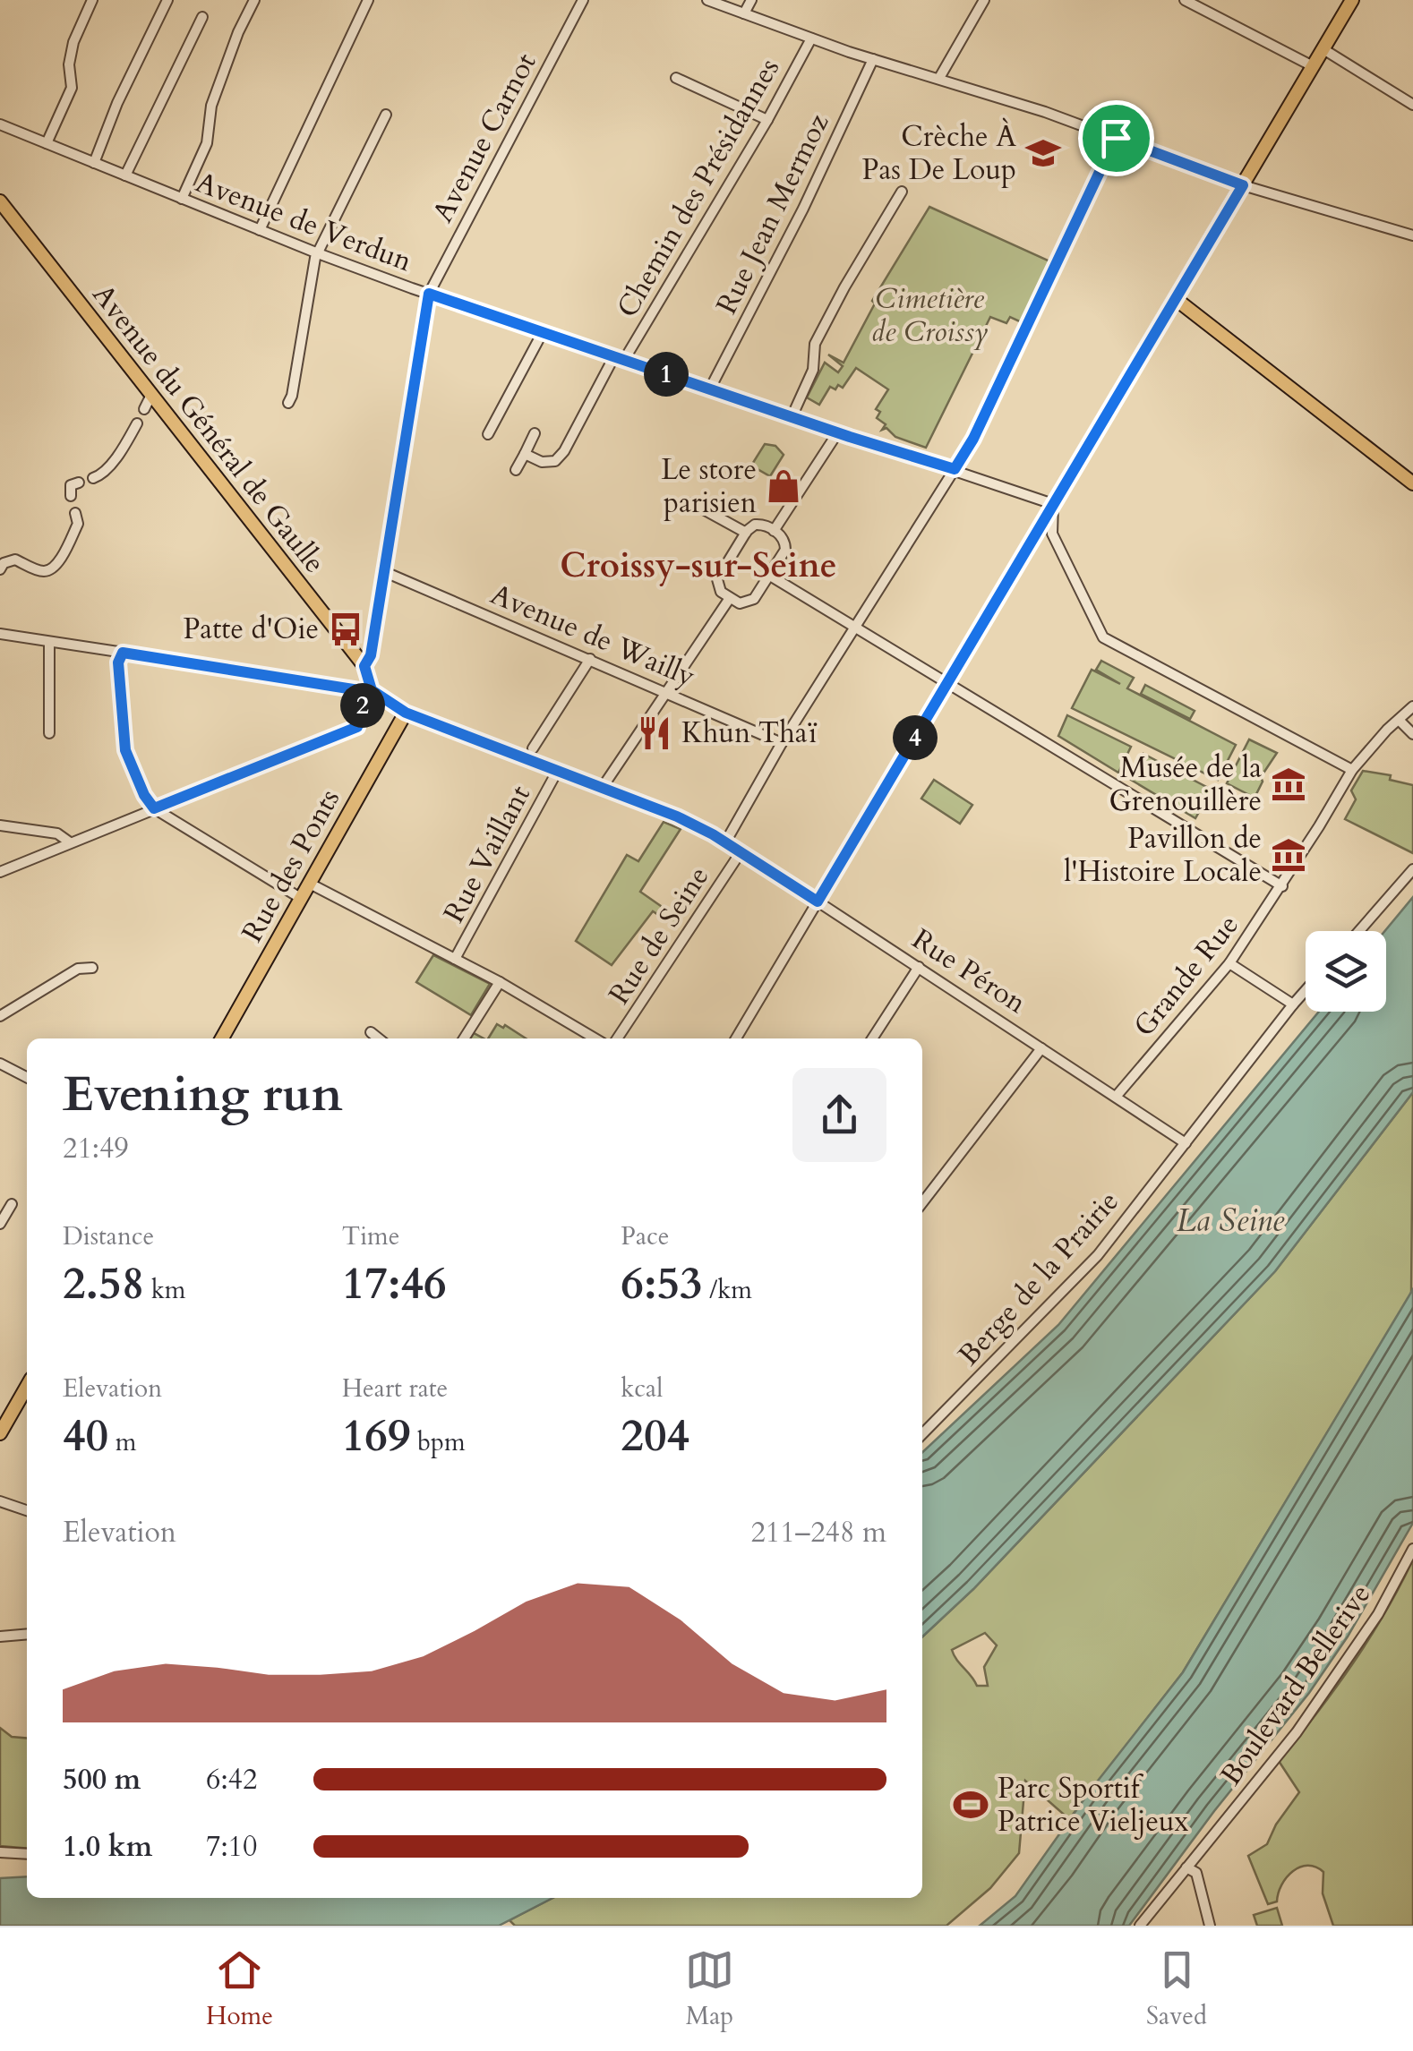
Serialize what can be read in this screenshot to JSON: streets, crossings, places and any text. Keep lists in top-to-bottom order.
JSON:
{
  "streets": {
    "main road": ["Avenue du Général de Gaulle", "Rue des Ponts", "Rue Péron"],
    "street": [
      "Avenue Carnot",
      "Chemin des Présidannes",
      "Rue Jean Mermoz",
      "Avenue de Verdun",
      "Avenue de Wailly",
      "Rue Vaillant",
      "Rue de Seine",
      "Grande Rue",
      "Berge de la Prairie",
      "Boulevard Bellerive"
    ]
  },
  "crossings": [
    ["Avenue Carnot", "Avenue de Verdun"],
    ["Avenue Carnot", "Avenue du Général de Gaulle"],
    ["Avenue Carnot", "Avenue de Wailly"],
    ["Chemin des Présidannes", "Avenue de Verdun"],
    ["Rue Jean Mermoz", "Avenue de Verdun"],
    ["Avenue du Général de Gaulle", "Rue Péron"],
    ["Rue Vaillant", "Rue Péron"],
    ["Rue des Ponts", "Rue Péron"],
    ["Rue de Seine", "Rue Péron"],
    ["Rue Péron", "Grande Rue"],
    ["Rue Péron", "Berge de la Prairie"]
  ],
  "districts": ["Croissy-sur-Seine"],
  "water": ["La Seine"],
  "parks": ["Cimetière de Croissy"],
  "places": {
    "school or university": ["Crèche À Pas De Loup"],
    "shop": ["Le store parisien"],
    "bus stop": ["Patte d'Oie"],
    "restaurant": ["Khun Thaï"],
    "museum": ["Musée de la Grenouillère", "Pavillon de l'Histoire Locale"],
    "sports": ["Parc Sportif Patrice Vieljeux"]
  },
  "page": {
    "pins": ["1", "2", "4"],
    "heading": ["Evening run", "21:49"],
    "stats": [
      ["Distance", "2.58 km"],
      ["Time", "17:46"],
      ["Pace", "6:53 /km"],
      ["Elevation", "40 m"],
      ["Heart rate", "169 bpm"],
      ["kcal", "204"]
    ],
    "chart": ["Elevation", "211–248 m"],
    "list": [
      {
        "name": "500 m",
        "note": "6:42"
      },
      {
        "name": "1.0 km",
        "note": "7:10"
      }
    ],
    "tabs": ["Home", "Map", "Saved"]
  }
}
